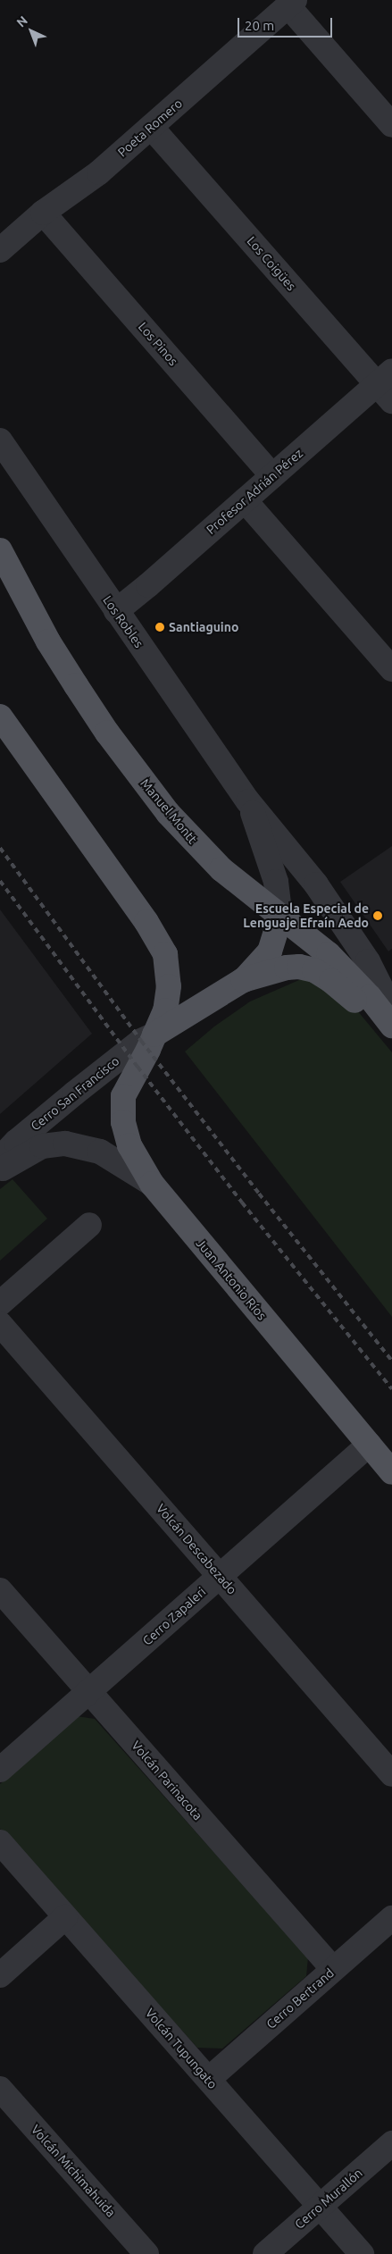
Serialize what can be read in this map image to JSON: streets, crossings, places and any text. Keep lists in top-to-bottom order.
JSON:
{
  "streets": {
    "main road": ["Manuel Montt", "Juan Antonio Ríos"],
    "street": [
      "Poeta Romero",
      "Los Coigües",
      "Los Pinos",
      "Profesor Adrián Pérez",
      "Los Robles",
      "Cerro San Francisco",
      "Volcán Descabezado",
      "Cerro Zapaleri",
      "Volcán Parinacota",
      "Cerro Bertrand",
      "Volcán Tupungato",
      "Volcán Michimahuida",
      "Cerro Murallón"
    ]
  },
  "crossings": [
    ["Poeta Romero", "Los Coigües"],
    ["Poeta Romero", "Los Pinos"],
    ["Los Coigües", "Profesor Adrián Pérez"],
    ["Los Pinos", "Profesor Adrián Pérez"],
    ["Profesor Adrián Pérez", "Los Robles"],
    ["Los Robles", "Manuel Montt"],
    ["Cerro San Francisco", "Juan Antonio Ríos"],
    ["Juan Antonio Ríos", "Cerro Zapaleri"],
    ["Volcán Descabezado", "Cerro Zapaleri"],
    ["Cerro Zapaleri", "Volcán Parinacota"],
    ["Volcán Parinacota", "Cerro Bertrand"],
    ["Cerro Bertrand", "Volcán Tupungato"],
    ["Volcán Tupungato", "Cerro Murallón"]
  ],
  "places": ["Santiaguino", "Escuela Especial de Lenguaje Efraín Aedo"],
  "scale_bar": "20 m",
  "north": "top left"
}
